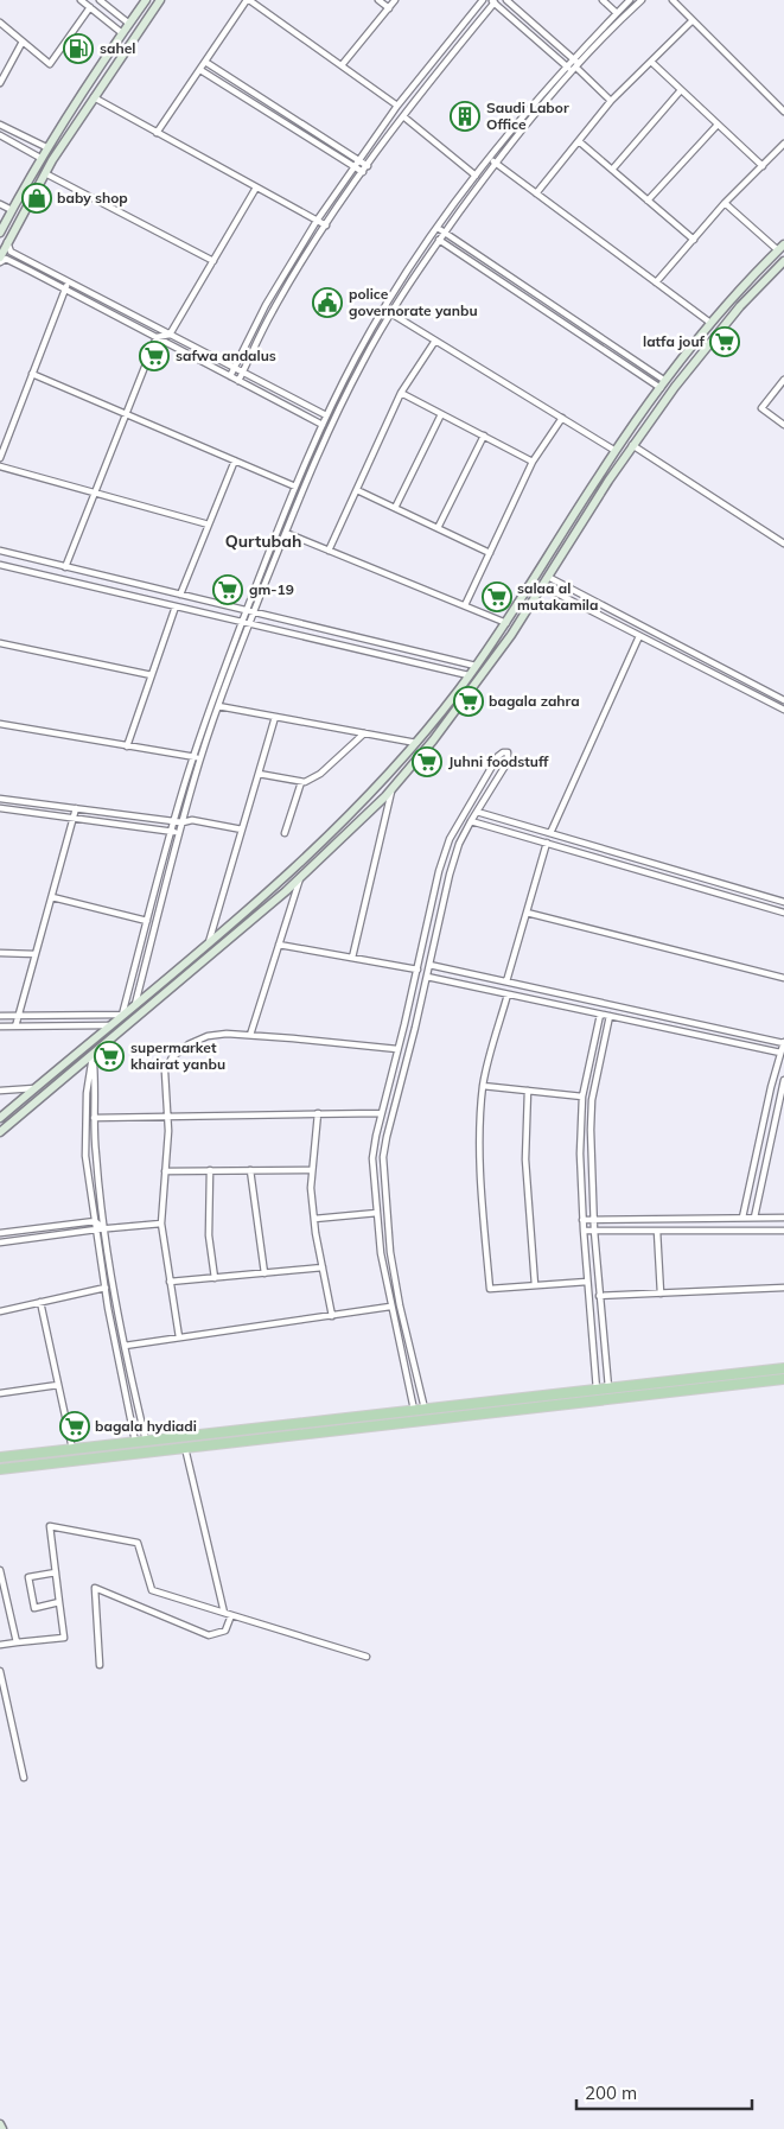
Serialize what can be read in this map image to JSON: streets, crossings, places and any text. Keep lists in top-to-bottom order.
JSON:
{
  "districts": ["Qurtubah"],
  "places": {
    "fuel station": ["sahel"],
    "building": ["Saudi Labor Office"],
    "shop": ["baby shop"],
    "public building": ["police governorate yanbu"],
    "supermarket": [
      "latfa jouf",
      "safwa andalus",
      "gm-19",
      "salaa al mutakamila",
      "bagala zahra",
      "Juhni foodstuff",
      "supermarket khairat yanbu",
      "bagala hydiadi"
    ]
  },
  "scale_bar": "200 m"
}
